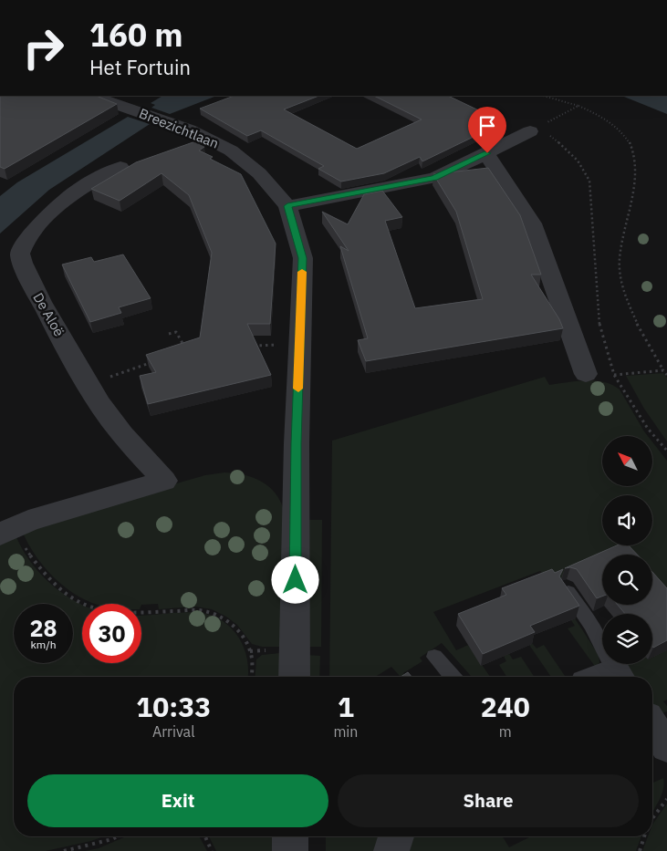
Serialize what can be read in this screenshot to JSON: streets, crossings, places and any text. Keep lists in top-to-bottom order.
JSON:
{
  "streets": {
    "street": ["Breezichtlaan", "De Aloë"]
  },
  "north": "top left",
  "page": {
    "turn": ["160 m", "Het Fortuin"],
    "speed": "28 km/h",
    "limit": "30",
    "eta": [
      "10:33",
      "Arrival",
      "1",
      "min",
      "240",
      "m"
    ],
    "buttons": ["Exit", "Share"]
  }
}
